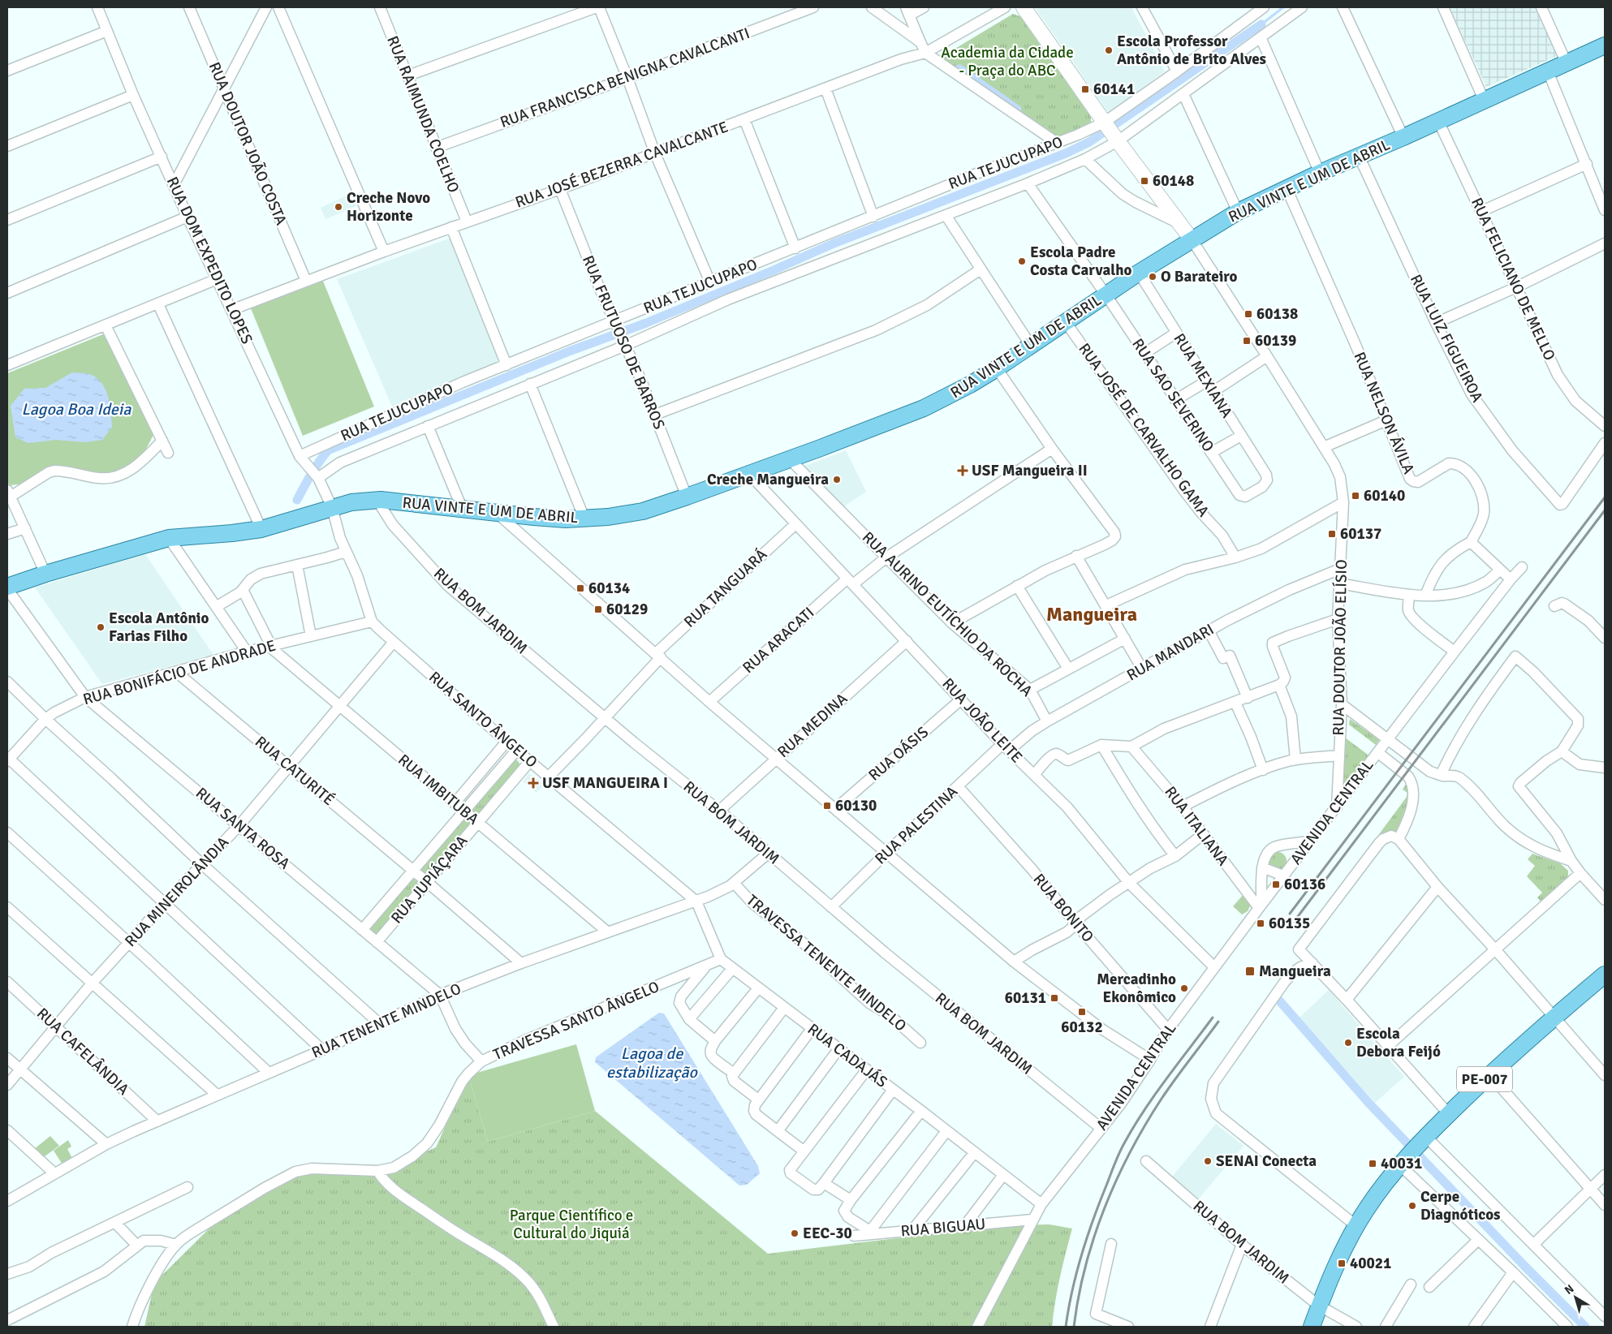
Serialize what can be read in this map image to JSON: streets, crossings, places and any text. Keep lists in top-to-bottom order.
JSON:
{
  "streets": {
    "main road": ["RUA VINTE E UM DE ABRIL", "PE-007"],
    "street": [
      "RUA FRANCISCA BENIGNA CAVALCANTI",
      "RUA RAIMUNDA COELHO",
      "RUA DOUTOR JOÃO COSTA",
      "RUA TEJUCUPAPO",
      "RUA JOSÉ BEZERRA CAVALCANTE",
      "RUA DOM EXPEDITO LOPES",
      "RUA FELICIANO DE MELLO",
      "RUA LUIZ FIGUEIROA",
      "RUA FRUTUOSO DE BARROS",
      "RUA MEXIANA",
      "RUA SAO SEVERINO",
      "RUA NELSON ÁVILA",
      "RUA JOSÉ DE CARVALHO GAMA",
      "RUA TANGUARÁ",
      "RUA BOM JARDIM",
      "RUA AURINO EUTÍCHIO DA ROCHA",
      "RUA ARACATI",
      "RUA DOUTOR JOÃO ELÍSIO",
      "RUA MANDARI",
      "RUA BONIFÁCIO DE ANDRADE",
      "RUA SANTO ÂNGELO",
      "RUA JOÃO LEITE",
      "RUA MEDINA",
      "RUA OÁSIS",
      "RUA CATURITÉ",
      "RUA IMBITUBA",
      "AVENIDA CENTRAL",
      "RUA PALESTINA",
      "RUA ITALIANA",
      "RUA SANTA ROSA",
      "RUA JUPIÁÇARA",
      "RUA MINEIROLÂNDIA",
      "RUA BONITO",
      "TRAVESSA TENENTE MINDELO",
      "RUA TENENTE MINDELO",
      "TRAVESSA SANTO ÂNGELO",
      "RUA CAFELÂNDIA",
      "RUA CADAJÁS",
      "RUA BIGUAU"
    ]
  },
  "crossings": [
    ["RUA FRANCISCA BENIGNA CAVALCANTI", "RUA RAIMUNDA COELHO"],
    ["RUA RAIMUNDA COELHO", "RUA JOSÉ BEZERRA CAVALCANTE"],
    ["RUA DOUTOR JOÃO COSTA", "RUA JOSÉ BEZERRA CAVALCANTE"],
    ["RUA TEJUCUPAPO", "RUA DOM EXPEDITO LOPES"],
    ["RUA TEJUCUPAPO", "RUA FRUTUOSO DE BARROS"],
    ["RUA TEJUCUPAPO", "RUA SAO SEVERINO"],
    ["RUA JOSÉ BEZERRA CAVALCANTE", "RUA DOM EXPEDITO LOPES"],
    ["RUA JOSÉ BEZERRA CAVALCANTE", "RUA FRUTUOSO DE BARROS"],
    ["RUA VINTE E UM DE ABRIL", "RUA DOM EXPEDITO LOPES"],
    ["RUA VINTE E UM DE ABRIL", "RUA FELICIANO DE MELLO"],
    ["RUA VINTE E UM DE ABRIL", "RUA LUIZ FIGUEIROA"],
    ["RUA VINTE E UM DE ABRIL", "RUA FRUTUOSO DE BARROS"],
    ["RUA VINTE E UM DE ABRIL", "RUA MEXIANA"],
    ["RUA VINTE E UM DE ABRIL", "RUA SAO SEVERINO"],
    ["RUA VINTE E UM DE ABRIL", "RUA NELSON ÁVILA"],
    ["RUA VINTE E UM DE ABRIL", "RUA JOSÉ DE CARVALHO GAMA"],
    ["RUA VINTE E UM DE ABRIL", "RUA BOM JARDIM"],
    ["RUA VINTE E UM DE ABRIL", "RUA AURINO EUTÍCHIO DA ROCHA"],
    ["RUA VINTE E UM DE ABRIL", "RUA DOUTOR JOÃO ELÍSIO"],
    ["RUA VINTE E UM DE ABRIL", "RUA SANTO ÂNGELO"],
    ["RUA VINTE E UM DE ABRIL", "RUA JOÃO LEITE"],
    ["RUA VINTE E UM DE ABRIL", "RUA SANTA ROSA"],
    ["RUA DOM EXPEDITO LOPES", "RUA SANTO ÂNGELO"],
    ["RUA MEXIANA", "RUA SAO SEVERINO"],
    ["RUA TANGUARÁ", "RUA BOM JARDIM"],
    ["RUA TANGUARÁ", "RUA SANTO ÂNGELO"],
    ["RUA TANGUARÁ", "RUA JOÃO LEITE"],
    ["RUA BOM JARDIM", "RUA MEDINA"],
    ["RUA BOM JARDIM", "AVENIDA CENTRAL"],
    ["RUA BOM JARDIM", "RUA PALESTINA"],
    ["RUA BOM JARDIM", "RUA TENENTE MINDELO"],
    ["RUA BOM JARDIM", "PE-007"],
    ["RUA AURINO EUTÍCHIO DA ROCHA", "RUA ARACATI"],
    ["RUA AURINO EUTÍCHIO DA ROCHA", "RUA MANDARI"],
    ["RUA ARACATI", "RUA JOÃO LEITE"],
    ["RUA DOUTOR JOÃO ELÍSIO", "RUA MANDARI"],
    ["RUA DOUTOR JOÃO ELÍSIO", "AVENIDA CENTRAL"],
    ["RUA MANDARI", "RUA JOÃO LEITE"],
    ["RUA MANDARI", "RUA PALESTINA"],
    ["RUA BONIFÁCIO DE ANDRADE", "RUA SANTO ÂNGELO"],
    ["RUA BONIFÁCIO DE ANDRADE", "RUA CATURITÉ"],
    ["RUA BONIFÁCIO DE ANDRADE", "RUA IMBITUBA"],
    ["RUA BONIFÁCIO DE ANDRADE", "RUA SANTA ROSA"],
    ["RUA SANTO ÂNGELO", "RUA JUPIÁÇARA"],
    ["RUA SANTO ÂNGELO", "RUA MINEIROLÂNDIA"],
    ["RUA SANTO ÂNGELO", "RUA TENENTE MINDELO"],
    ["RUA SANTO ÂNGELO", "TRAVESSA SANTO ÂNGELO"],
    ["RUA SANTO ÂNGELO", "RUA CADAJÁS"],
    ["RUA JOÃO LEITE", "RUA MEDINA"],
    ["RUA JOÃO LEITE", "RUA OÁSIS"],
    ["RUA JOÃO LEITE", "AVENIDA CENTRAL"],
    ["RUA JOÃO LEITE", "RUA PALESTINA"],
    ["RUA CATURITÉ", "RUA JUPIÁÇARA"],
    ["RUA CATURITÉ", "RUA MINEIROLÂNDIA"],
    ["RUA IMBITUBA", "RUA JUPIÁÇARA"],
    ["RUA IMBITUBA", "RUA MINEIROLÂNDIA"],
    ["RUA IMBITUBA", "RUA TENENTE MINDELO"],
    ["AVENIDA CENTRAL", "RUA ITALIANA"],
    ["AVENIDA CENTRAL", "RUA BONITO"],
    ["AVENIDA CENTRAL", "RUA CADAJÁS"],
    ["AVENIDA CENTRAL", "RUA BIGUAU"],
    ["RUA PALESTINA", "RUA BONITO"],
    ["RUA SANTA ROSA", "RUA JUPIÁÇARA"],
    ["RUA SANTA ROSA", "RUA MINEIROLÂNDIA"],
    ["RUA SANTA ROSA", "RUA TENENTE MINDELO"],
    ["RUA SANTA ROSA", "TRAVESSA SANTO ÂNGELO"],
    ["RUA MINEIROLÂNDIA", "RUA CAFELÂNDIA"],
    ["TRAVESSA TENENTE MINDELO", "RUA TENENTE MINDELO"],
    ["RUA TENENTE MINDELO", "RUA CAFELÂNDIA"],
    ["TRAVESSA SANTO ÂNGELO", "RUA CADAJÁS"]
  ],
  "districts": ["Mangueira"],
  "water": ["Lagoa Boa Ideia", "Lagoa de estabilização"],
  "parks": ["Academia da Cidade - Praça do ABC", "Parque Científico e Cultural do Jiquiá"],
  "places": {
    "other": [
      "Escola Professor Antônio de Brito Alves",
      "Creche Novo Horizonte",
      "Escola Padre Costa Carvalho",
      "O Barateiro",
      "Creche Mangueira",
      "Escola Antônio Farias Filho",
      "Mercadinho Ekonômico",
      "Escola Debora Feijó",
      "SENAI Conecta",
      "Cerpe Diagnóticos",
      "EEC-30"
    ],
    "transit": [
      "60141",
      "60148",
      "60138",
      "60139",
      "60140",
      "60137",
      "60134",
      "60129",
      "60130",
      "60136",
      "60135",
      "Mangueira",
      "60131",
      "60132",
      "40031",
      "40021"
    ],
    "health": ["USF Mangueira II", "USF MANGUEIRA I"]
  },
  "north": "top left"
}
